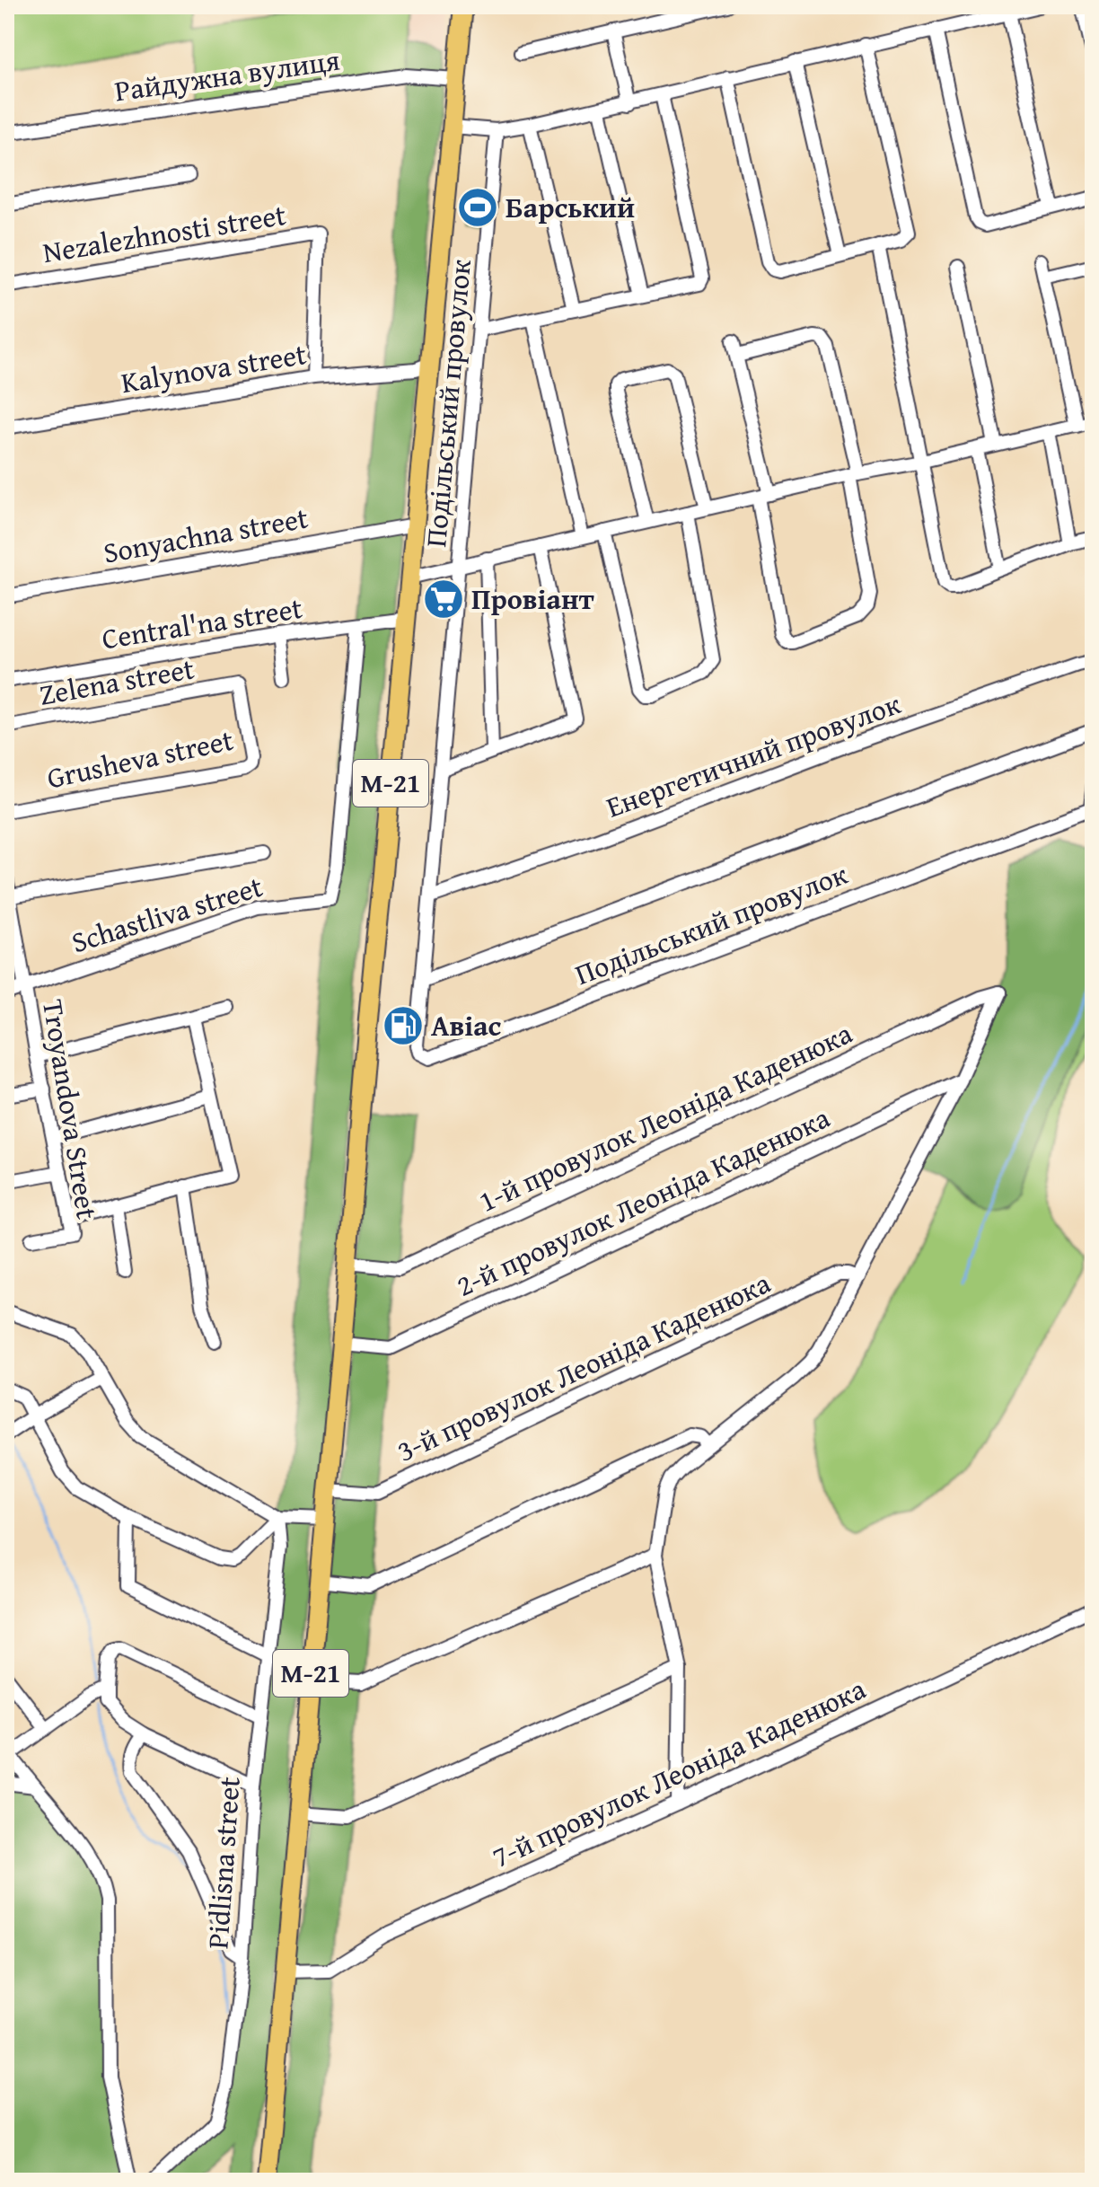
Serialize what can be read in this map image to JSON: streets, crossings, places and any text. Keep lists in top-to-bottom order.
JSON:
{
  "streets": {
    "highway": ["М-21"],
    "street": [
      "Райдужна вулиця",
      "Nezalezhnosti street",
      "Kalynova street",
      "Подільський провулок",
      "Sonyachna street",
      "Central'na street",
      "Zelena street",
      "Енергетичний провулок",
      "Grusheva street",
      "Schastliva street",
      "Troyandova Street",
      "1-й провулок Леоніда Каденюка",
      "2-й провулок Леоніда Каденюка",
      "3-й провулок Леоніда Каденюка",
      "7-й провулок Леоніда Каденюка",
      "Pidlisna street"
    ]
  },
  "crossings": [
    ["Райдужна вулиця", "М-21"],
    ["Nezalezhnosti street", "Kalynova street"],
    ["Kalynova street", "М-21"],
    ["Подільський провулок", "Енергетичний провулок"],
    ["Sonyachna street", "М-21"],
    ["Central'na street", "М-21"],
    ["Central'na street", "Schastliva street"],
    ["Zelena street", "Grusheva street"],
    ["М-21", "1-й провулок Леоніда Каденюка"],
    ["М-21", "2-й провулок Леоніда Каденюка"],
    ["М-21", "3-й провулок Леоніда Каденюка"],
    ["М-21", "7-й провулок Леоніда Каденюка"],
    ["Schastliva street", "Troyandova Street"],
    ["1-й провулок Леоніда Каденюка", "2-й провулок Леоніда Каденюка"]
  ],
  "places": {
    "sports": ["Барський"],
    "supermarket": ["Провіант"],
    "fuel station": ["Авіас"]
  }
}
